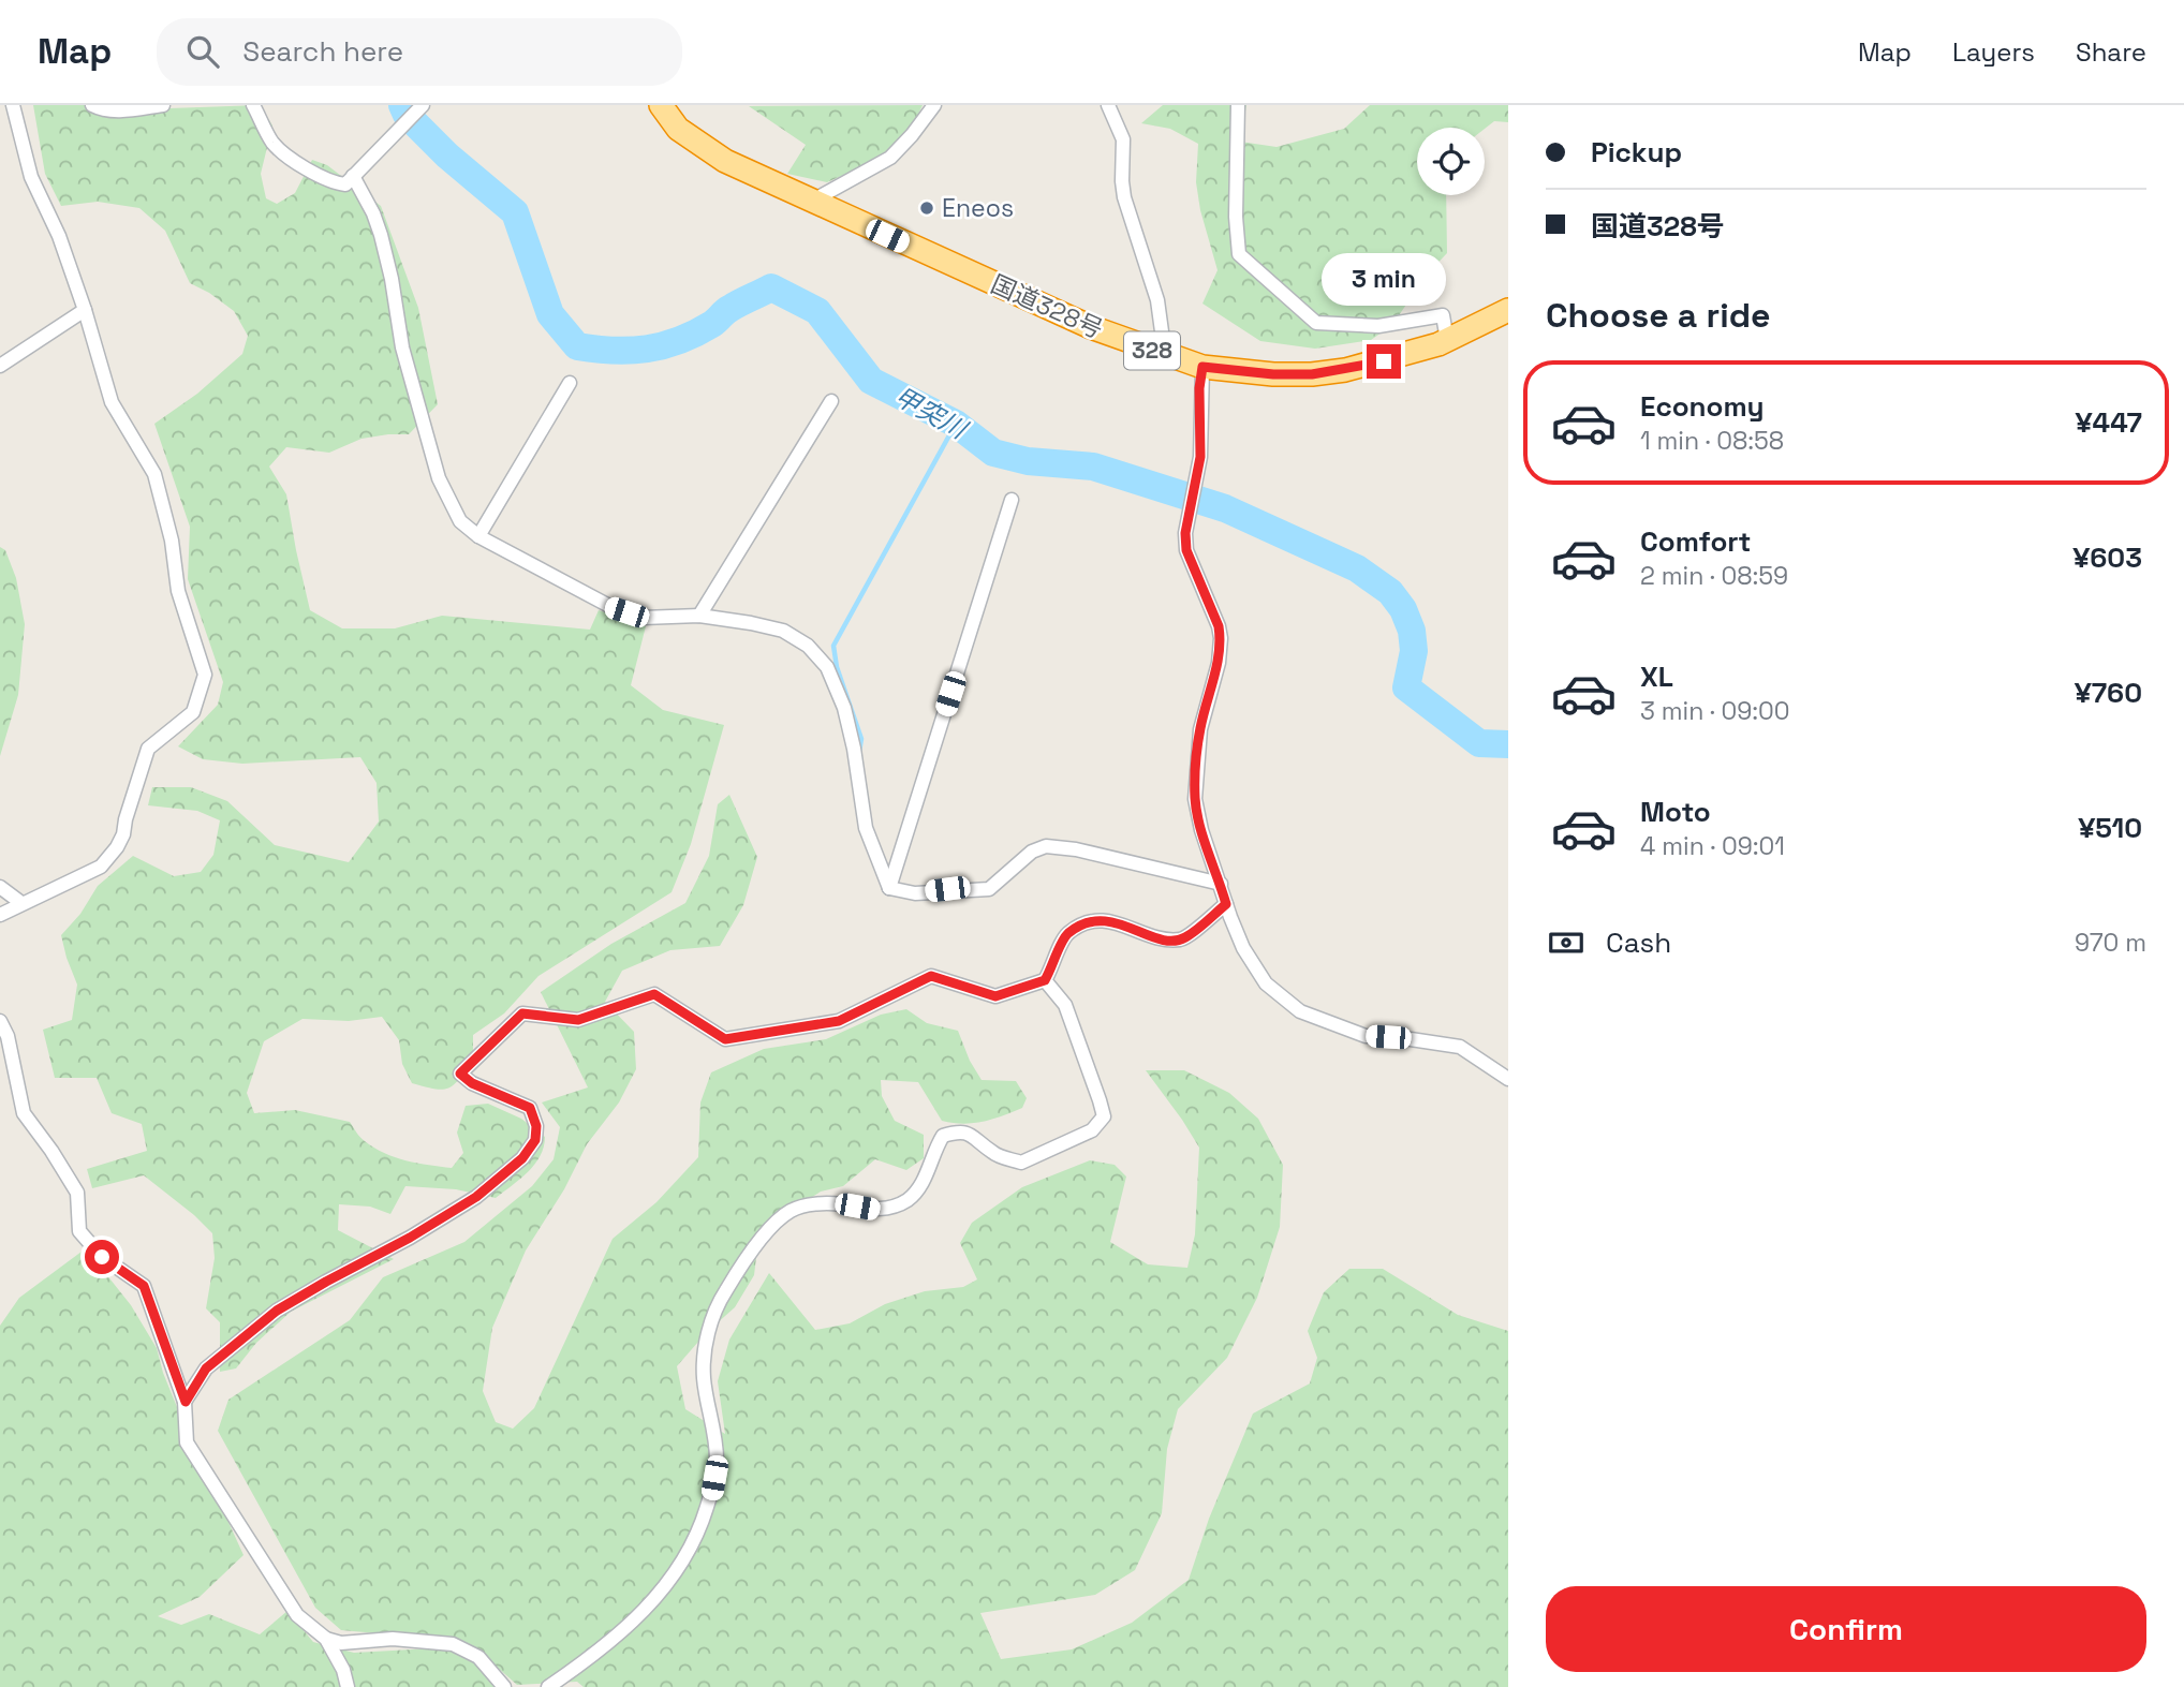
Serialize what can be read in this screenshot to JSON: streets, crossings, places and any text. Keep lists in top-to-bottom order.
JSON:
{
  "streets": {
    "highway": ["国道328号", "328"]
  },
  "water": ["甲突川"],
  "places": ["Eneos"],
  "page": {
    "header": "Map",
    "search": "Search here",
    "nav": ["Map", "Layers", "Share"],
    "banner": ["Pickup", "国道328号"],
    "bubble": "3 min",
    "heading": "Choose a ride",
    "list": [
      {
        "name": "Economy",
        "note": "1 min · 08:58",
        "value": "¥447"
      },
      {
        "name": "Comfort",
        "note": "2 min · 08:59",
        "value": "¥603"
      },
      {
        "name": "XL",
        "note": "3 min · 09:00",
        "value": "¥760"
      },
      {
        "name": "Moto",
        "note": "4 min · 09:01",
        "value": "¥510"
      }
    ],
    "pay": ["Cash", "970 m"],
    "buttons": "Confirm"
  }
}
